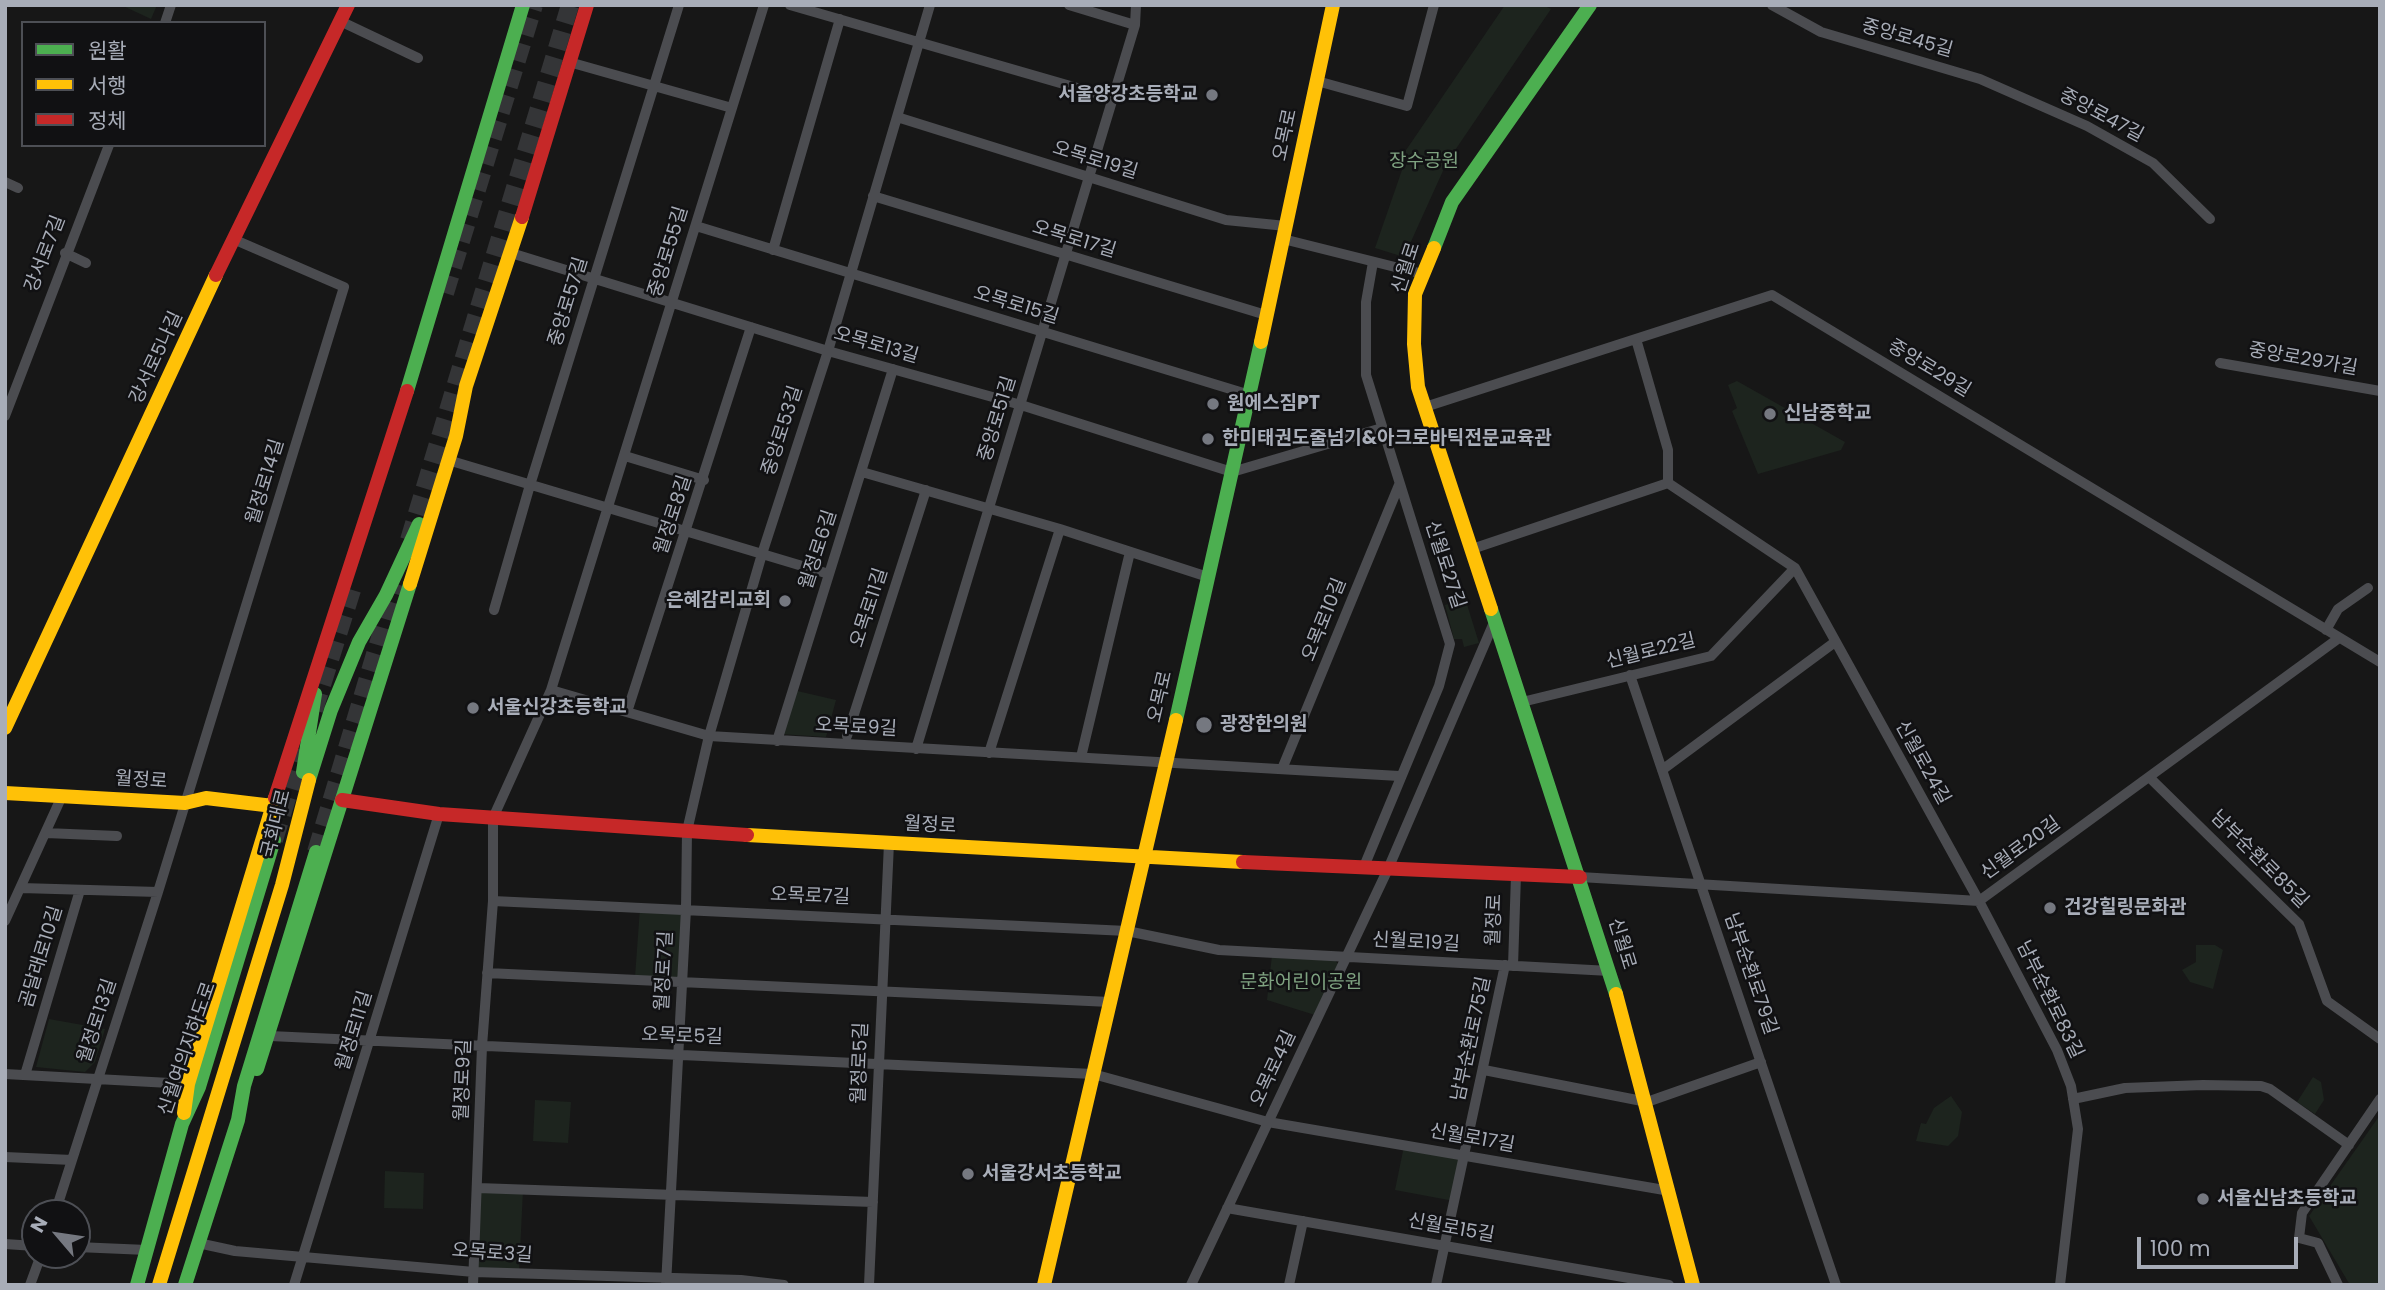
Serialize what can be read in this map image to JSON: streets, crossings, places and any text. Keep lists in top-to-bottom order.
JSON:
{
  "streets": {
    "main road": [
      "오목로",
      "신월로",
      "강서로5나길",
      "월정로",
      "국회대로",
      "신월여의지하도로"
    ],
    "street": [
      "중앙로45길",
      "중앙로47길",
      "오목로19길",
      "오목로17길",
      "중앙로55길",
      "강서로7길",
      "중앙로57길",
      "오목로15길",
      "오목로13길",
      "중앙로29가길",
      "중앙로29길",
      "중앙로51길",
      "중앙로53길",
      "월정로14길",
      "월정로8길",
      "월정로6길",
      "신월로27길",
      "오목로11길",
      "오목로10길",
      "신월로22길",
      "오목로9길",
      "신월로24길",
      "신월로20길",
      "남부순환로85길",
      "오목로7길",
      "신월로19길",
      "곰달래로10길",
      "월정로7길",
      "남부순환로79길",
      "남부순환로83길",
      "월정로13길",
      "월정로11길",
      "오목로5길",
      "남부순환로75길",
      "월정로5길",
      "오목로4길",
      "월정로9길",
      "신월로17길",
      "신월로15길",
      "오목로3길"
    ]
  },
  "crossings": [
    ["중앙로45길", "중앙로47길"],
    ["오목로", "오목로19길"],
    ["오목로", "오목로17길"],
    ["오목로", "오목로15길"],
    ["오목로", "오목로13길"],
    ["오목로", "오목로9길"],
    ["오목로", "월정로"],
    ["오목로", "오목로7길"],
    ["오목로", "오목로5길"],
    ["오목로", "신월로17길"],
    ["오목로19길", "중앙로51길"],
    ["오목로19길", "중앙로53길"],
    ["오목로17길", "중앙로51길"],
    ["오목로17길", "중앙로53길"],
    ["중앙로55길", "오목로15길"],
    ["중앙로55길", "오목로13길"],
    ["중앙로55길", "오목로9길"],
    ["중앙로55길", "월정로"],
    ["중앙로55길", "월정로9길"],
    ["신월로", "중앙로29길"],
    ["신월로", "신월로22길"],
    ["신월로", "월정로"],
    ["신월로", "신월로20길"],
    ["신월로", "신월로19길"],
    ["신월로", "신월로17길"],
    ["중앙로57길", "오목로13길"],
    ["오목로15길", "중앙로51길"],
    ["오목로15길", "중앙로53길"],
    ["오목로13길", "중앙로51길"],
    ["오목로13길", "중앙로53길"],
    ["오목로13길", "월정로8길"],
    ["오목로13길", "월정로6길"],
    ["강서로5나길", "월정로14길"],
    ["중앙로29길", "신월로20길"],
    ["중앙로51길", "오목로9길"],
    ["중앙로53길", "오목로9길"],
    ["중앙로53길", "월정로"],
    ["중앙로53길", "월정로7길"],
    ["월정로14길", "월정로"],
    ["월정로14길", "월정로13길"],
    ["월정로8길", "오목로9길"],
    ["월정로6길", "오목로9길"],
    ["신월로27길", "오목로10길"],
    ["신월로27길", "월정로"],
    ["신월로22길", "신월로24길"],
    ["신월로22길", "남부순환로79길"],
    ["신월로24길", "신월로20길"],
    ["신월로24길", "남부순환로83길"],
    ["월정로", "신월로20길"],
    ["월정로", "신월로19길"],
    ["월정로", "월정로7길"],
    ["월정로", "월정로13길"],
    ["월정로", "월정로11길"],
    ["월정로", "남부순환로75길"],
    ["월정로", "월정로5길"],
    ["월정로", "오목로4길"],
    ["월정로", "월정로9길"],
    ["신월로20길", "남부순환로85길"],
    ["신월로20길", "남부순환로79길"],
    ["신월로20길", "남부순환로83길"],
    ["오목로7길", "월정로7길"],
    ["오목로7길", "월정로5길"],
    ["오목로7길", "월정로9길"],
    ["신월로19길", "남부순환로75길"],
    ["신월로19길", "오목로4길"],
    ["월정로7길", "오목로5길"],
    ["월정로7길", "오목로3길"],
    ["월정로11길", "오목로5길"],
    ["월정로11길", "오목로3길"],
    ["오목로5길", "월정로5길"],
    ["오목로5길", "월정로9길"],
    ["오목로5길", "신월로17길"],
    ["남부순환로75길", "신월로17길"],
    ["남부순환로75길", "신월로15길"],
    ["오목로4길", "신월로17길"],
    ["오목로4길", "신월로15길"],
    ["월정로9길", "오목로3길"]
  ],
  "parks": ["장수공원", "문화어린이공원"],
  "places": [
    "서울양강초등학교",
    "원에스짐PT",
    "신남중학교",
    "한미태권도줄넘기&아크로바틱전문교육관",
    "은혜감리교회",
    "서울신강초등학교",
    "광장한의원",
    "건강힐링문화관",
    "서울강서초등학교",
    "서울신남초등학교"
  ],
  "legend": ["원활", "서행", "정체"],
  "scale_bar": "100 m",
  "north": "top left"
}
